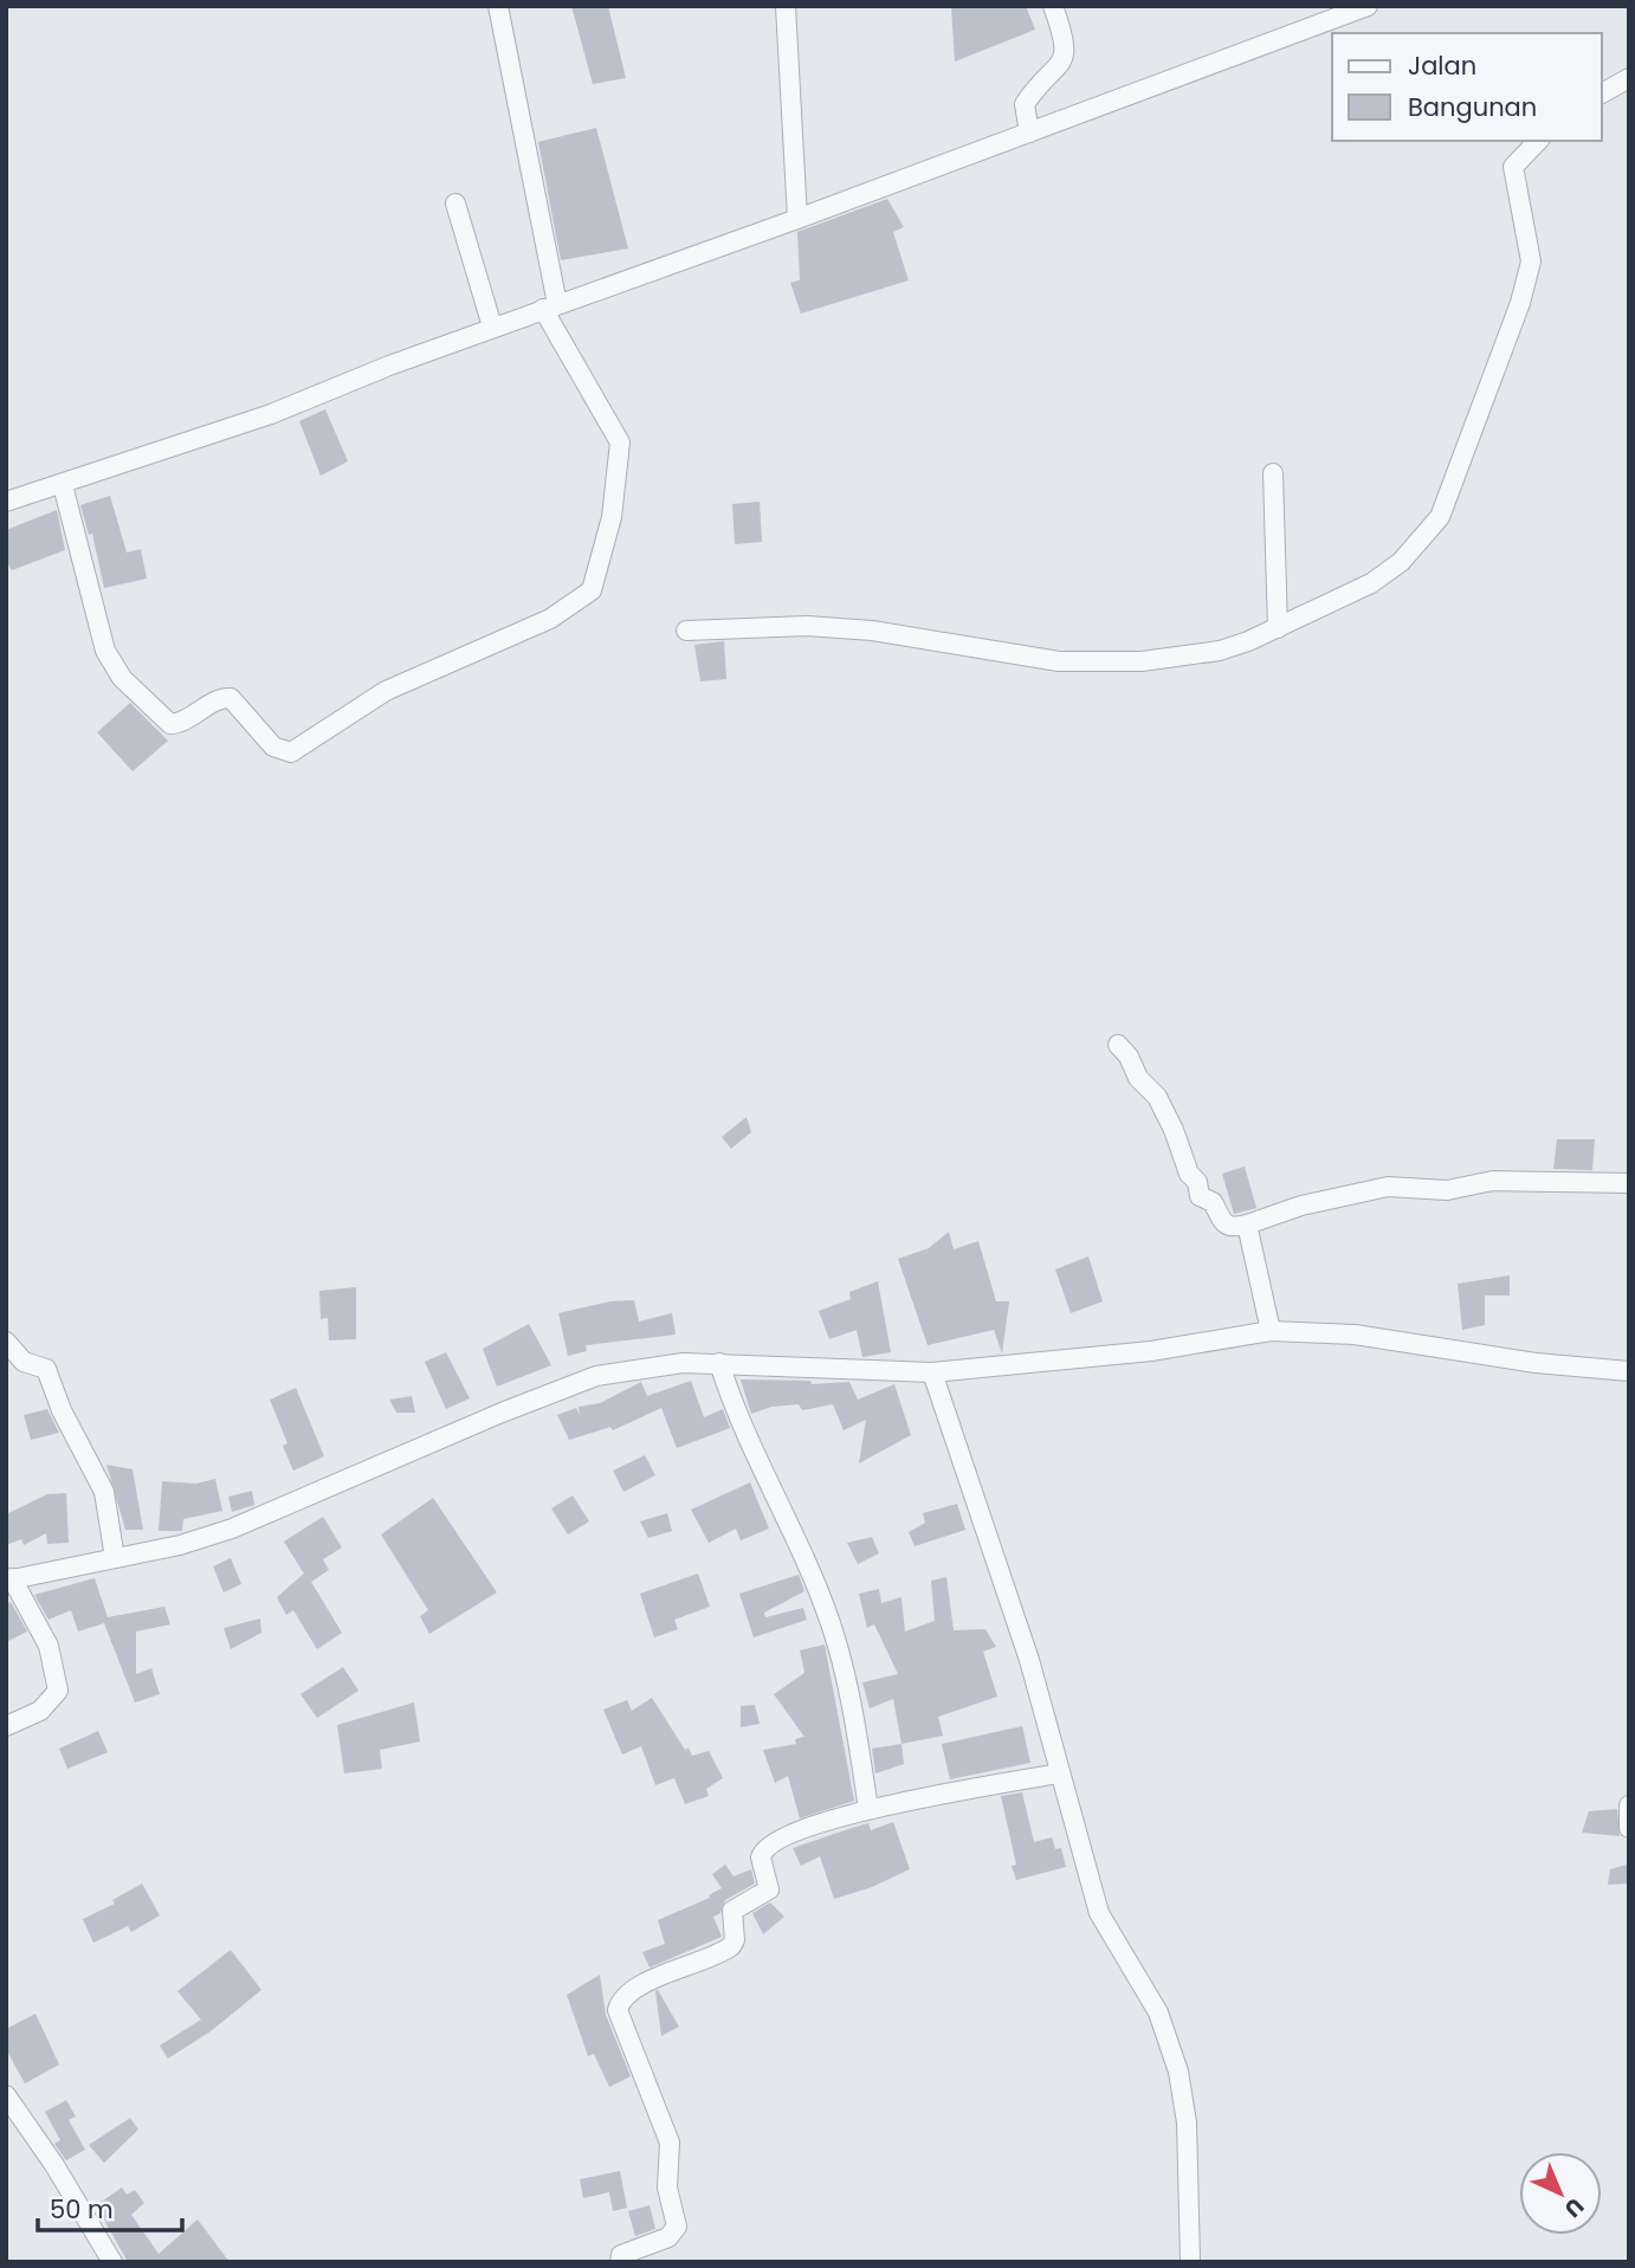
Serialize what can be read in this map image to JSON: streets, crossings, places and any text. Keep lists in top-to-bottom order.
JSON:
{
  "legend": ["Jalan", "Bangunan"],
  "scale_bar": "50 m",
  "north": "bottom right"
}
